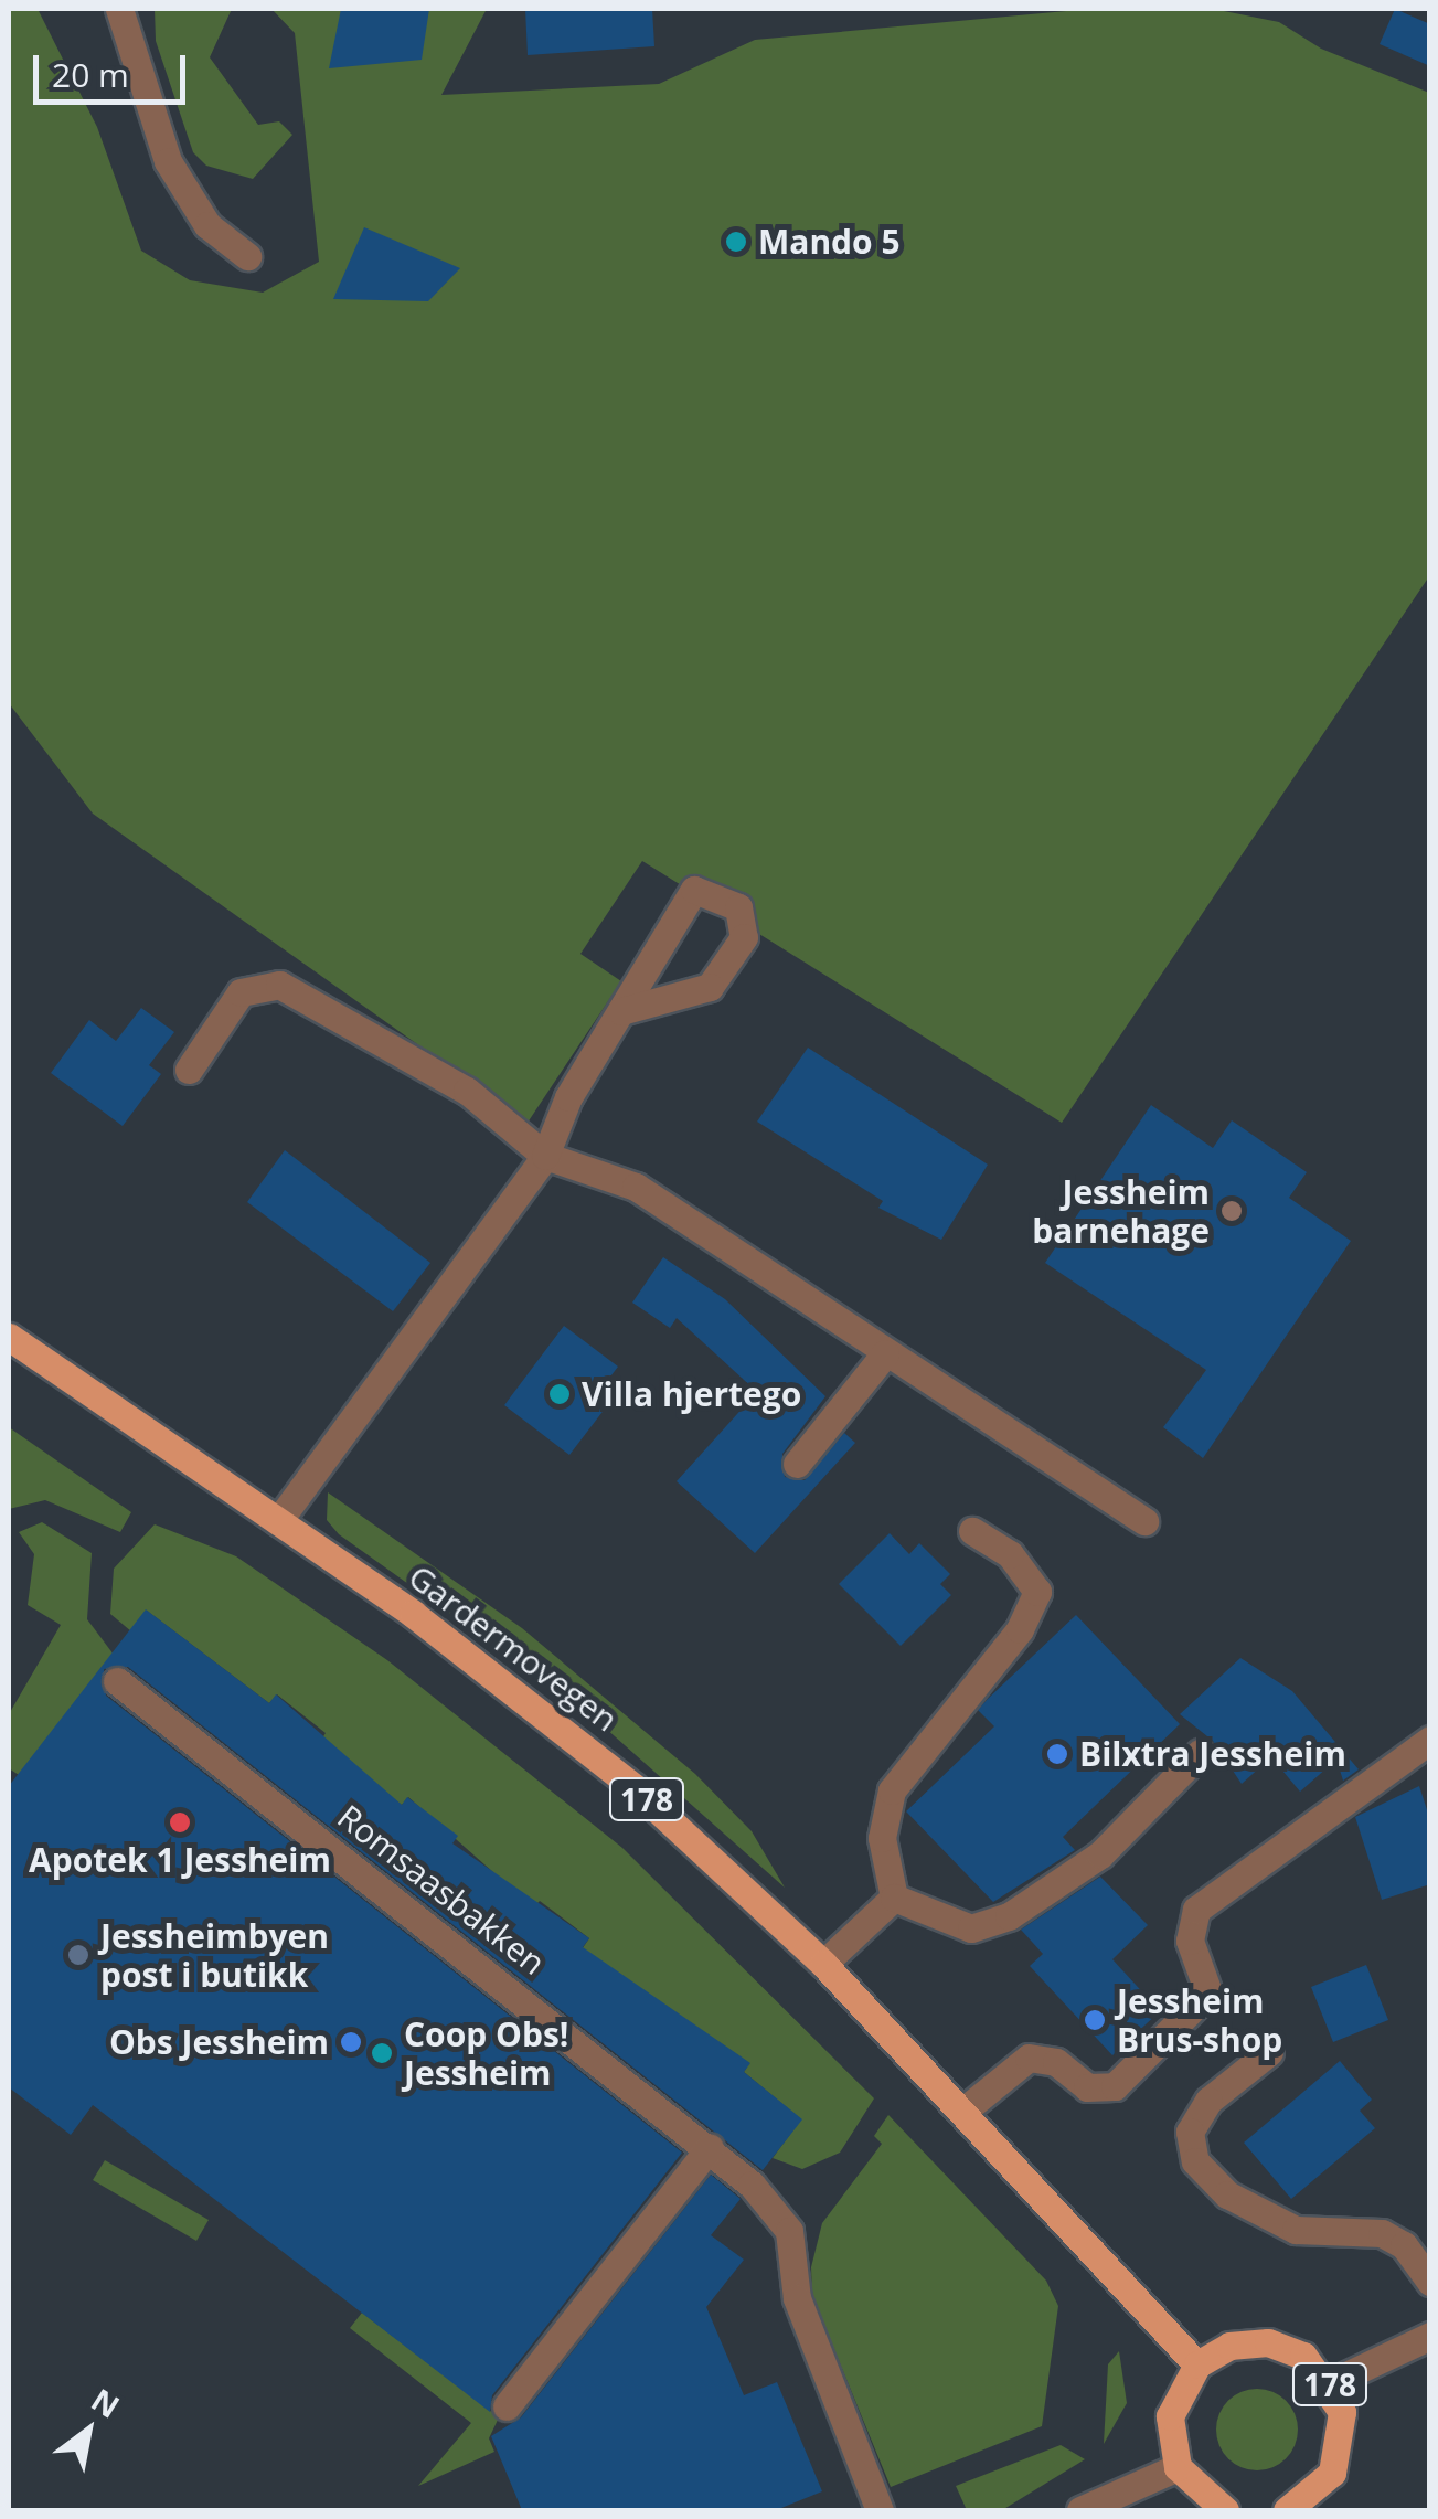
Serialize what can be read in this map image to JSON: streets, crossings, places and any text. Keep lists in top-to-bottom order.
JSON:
{
  "streets": {
    "main road": ["Gardermovegen", "178"],
    "street": ["Romsaasbakken"]
  },
  "crossings": [
    ["Gardermovegen", "178"]
  ],
  "places": [
    "Mando 5",
    "Jessheim barnehage",
    "Villa hjertego",
    "Bilxtra Jessheim",
    "Apotek 1 Jessheim",
    "Jessheimbyen post i butikk",
    "Jessheim Brus-shop",
    "Obs Jessheim",
    "Coop Obs! Jessheim"
  ],
  "scale_bar": "20 m",
  "north": "top right"
}
